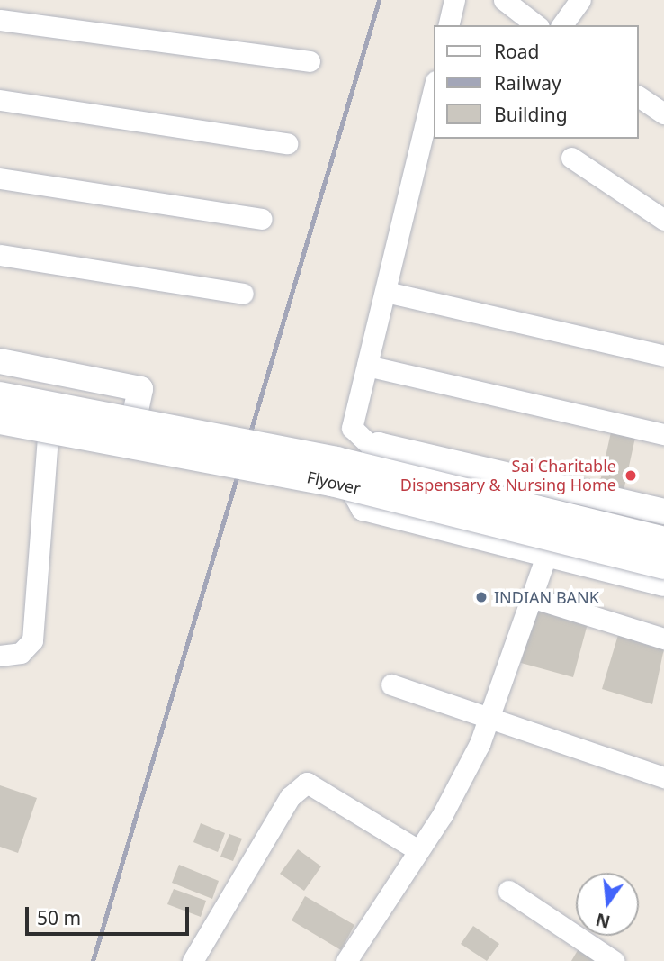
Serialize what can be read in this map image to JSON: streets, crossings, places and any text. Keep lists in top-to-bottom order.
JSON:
{
  "streets": {
    "main road": ["Flyover"]
  },
  "places": ["Sai Charitable Dispensary & Nursing Home", "INDIAN BANK"],
  "legend": ["Road", "Railway", "Building"],
  "scale_bar": "50 m",
  "north": "bottom"
}
